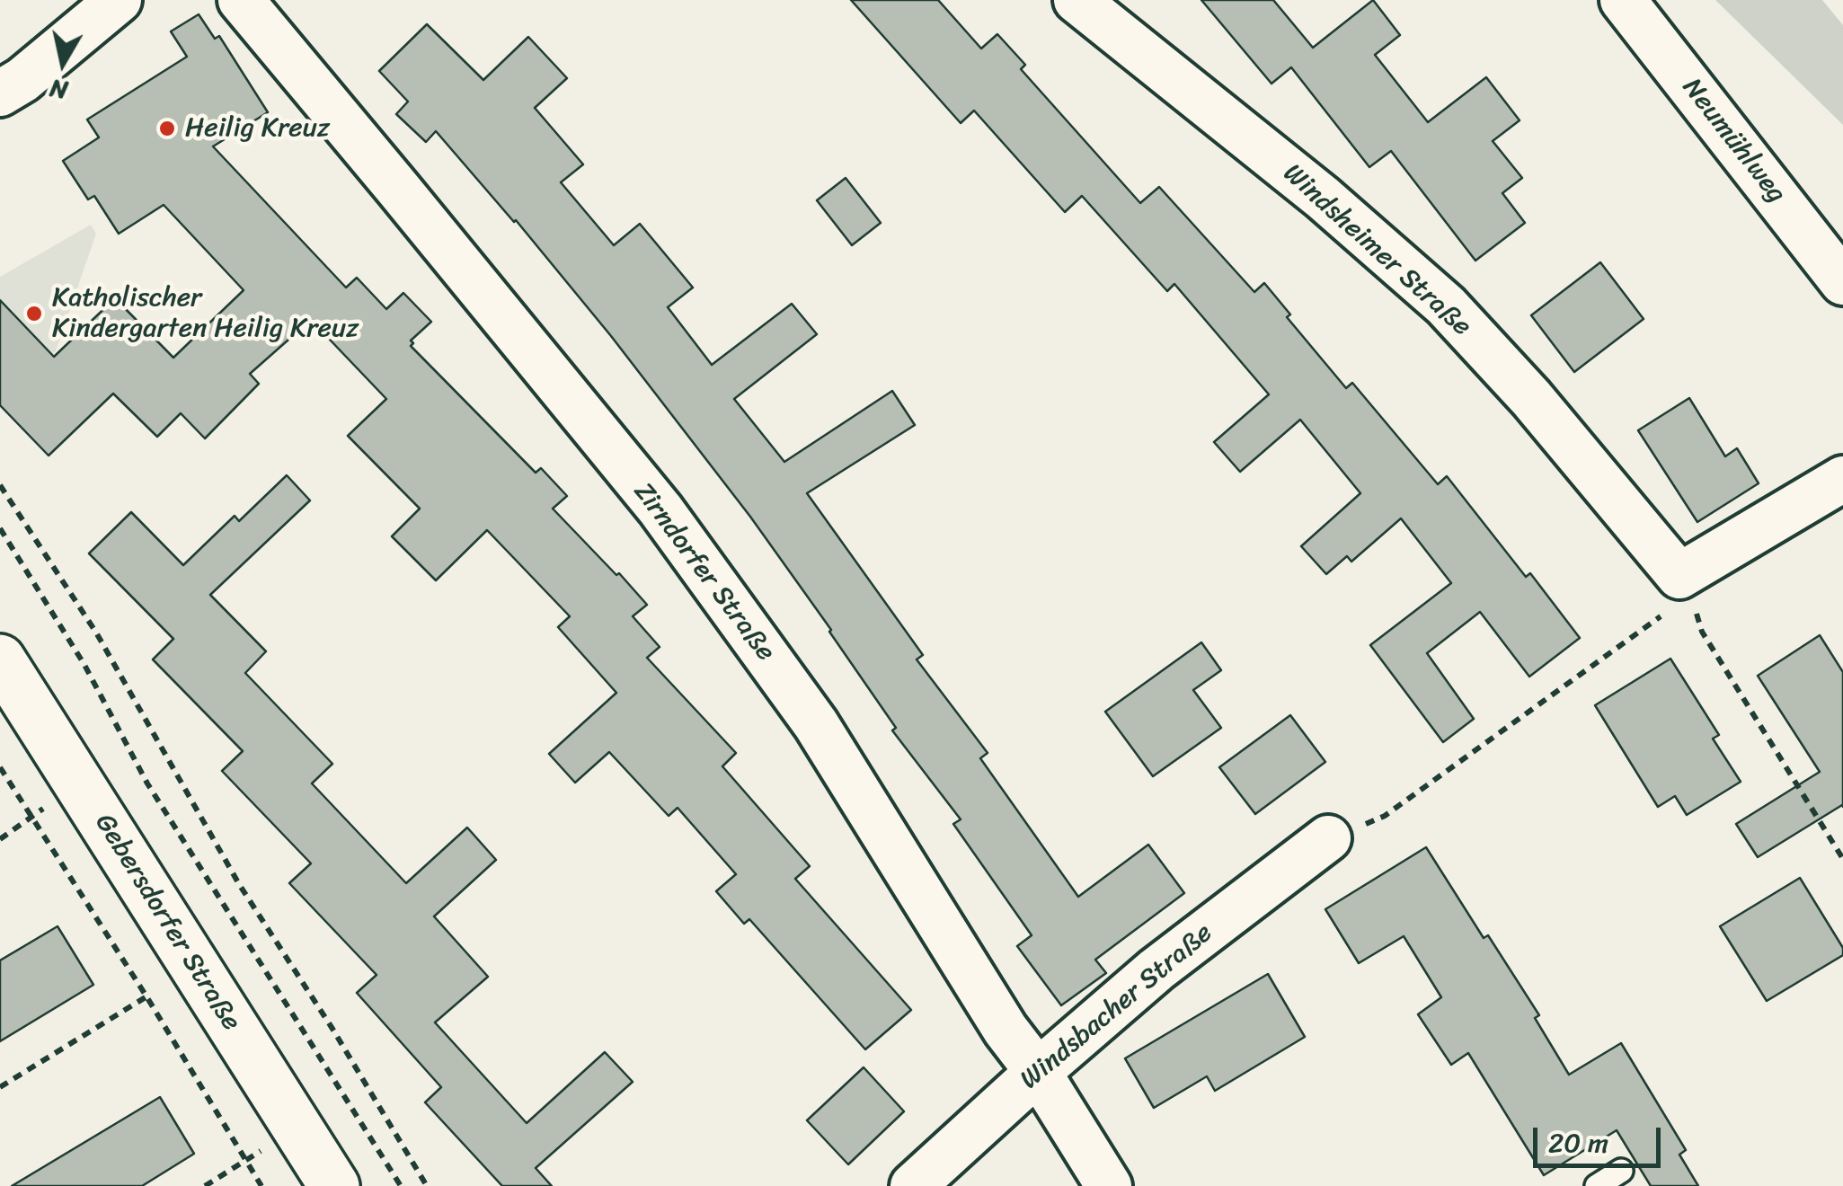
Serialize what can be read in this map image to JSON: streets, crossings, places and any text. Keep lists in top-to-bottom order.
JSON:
{
  "streets": {
    "main road": ["Gebersdorfer Straße"],
    "street": [
      "Neumühlweg",
      "Windsheimer Straße",
      "Zirndorfer Straße",
      "Windsbacher Straße"
    ]
  },
  "crossings": [
    ["Zirndorfer Straße", "Windsbacher Straße"]
  ],
  "places": ["Heilig Kreuz", "Katholischer Kindergarten Heilig Kreuz"],
  "scale_bar": "20 m",
  "north": "bottom"
}
